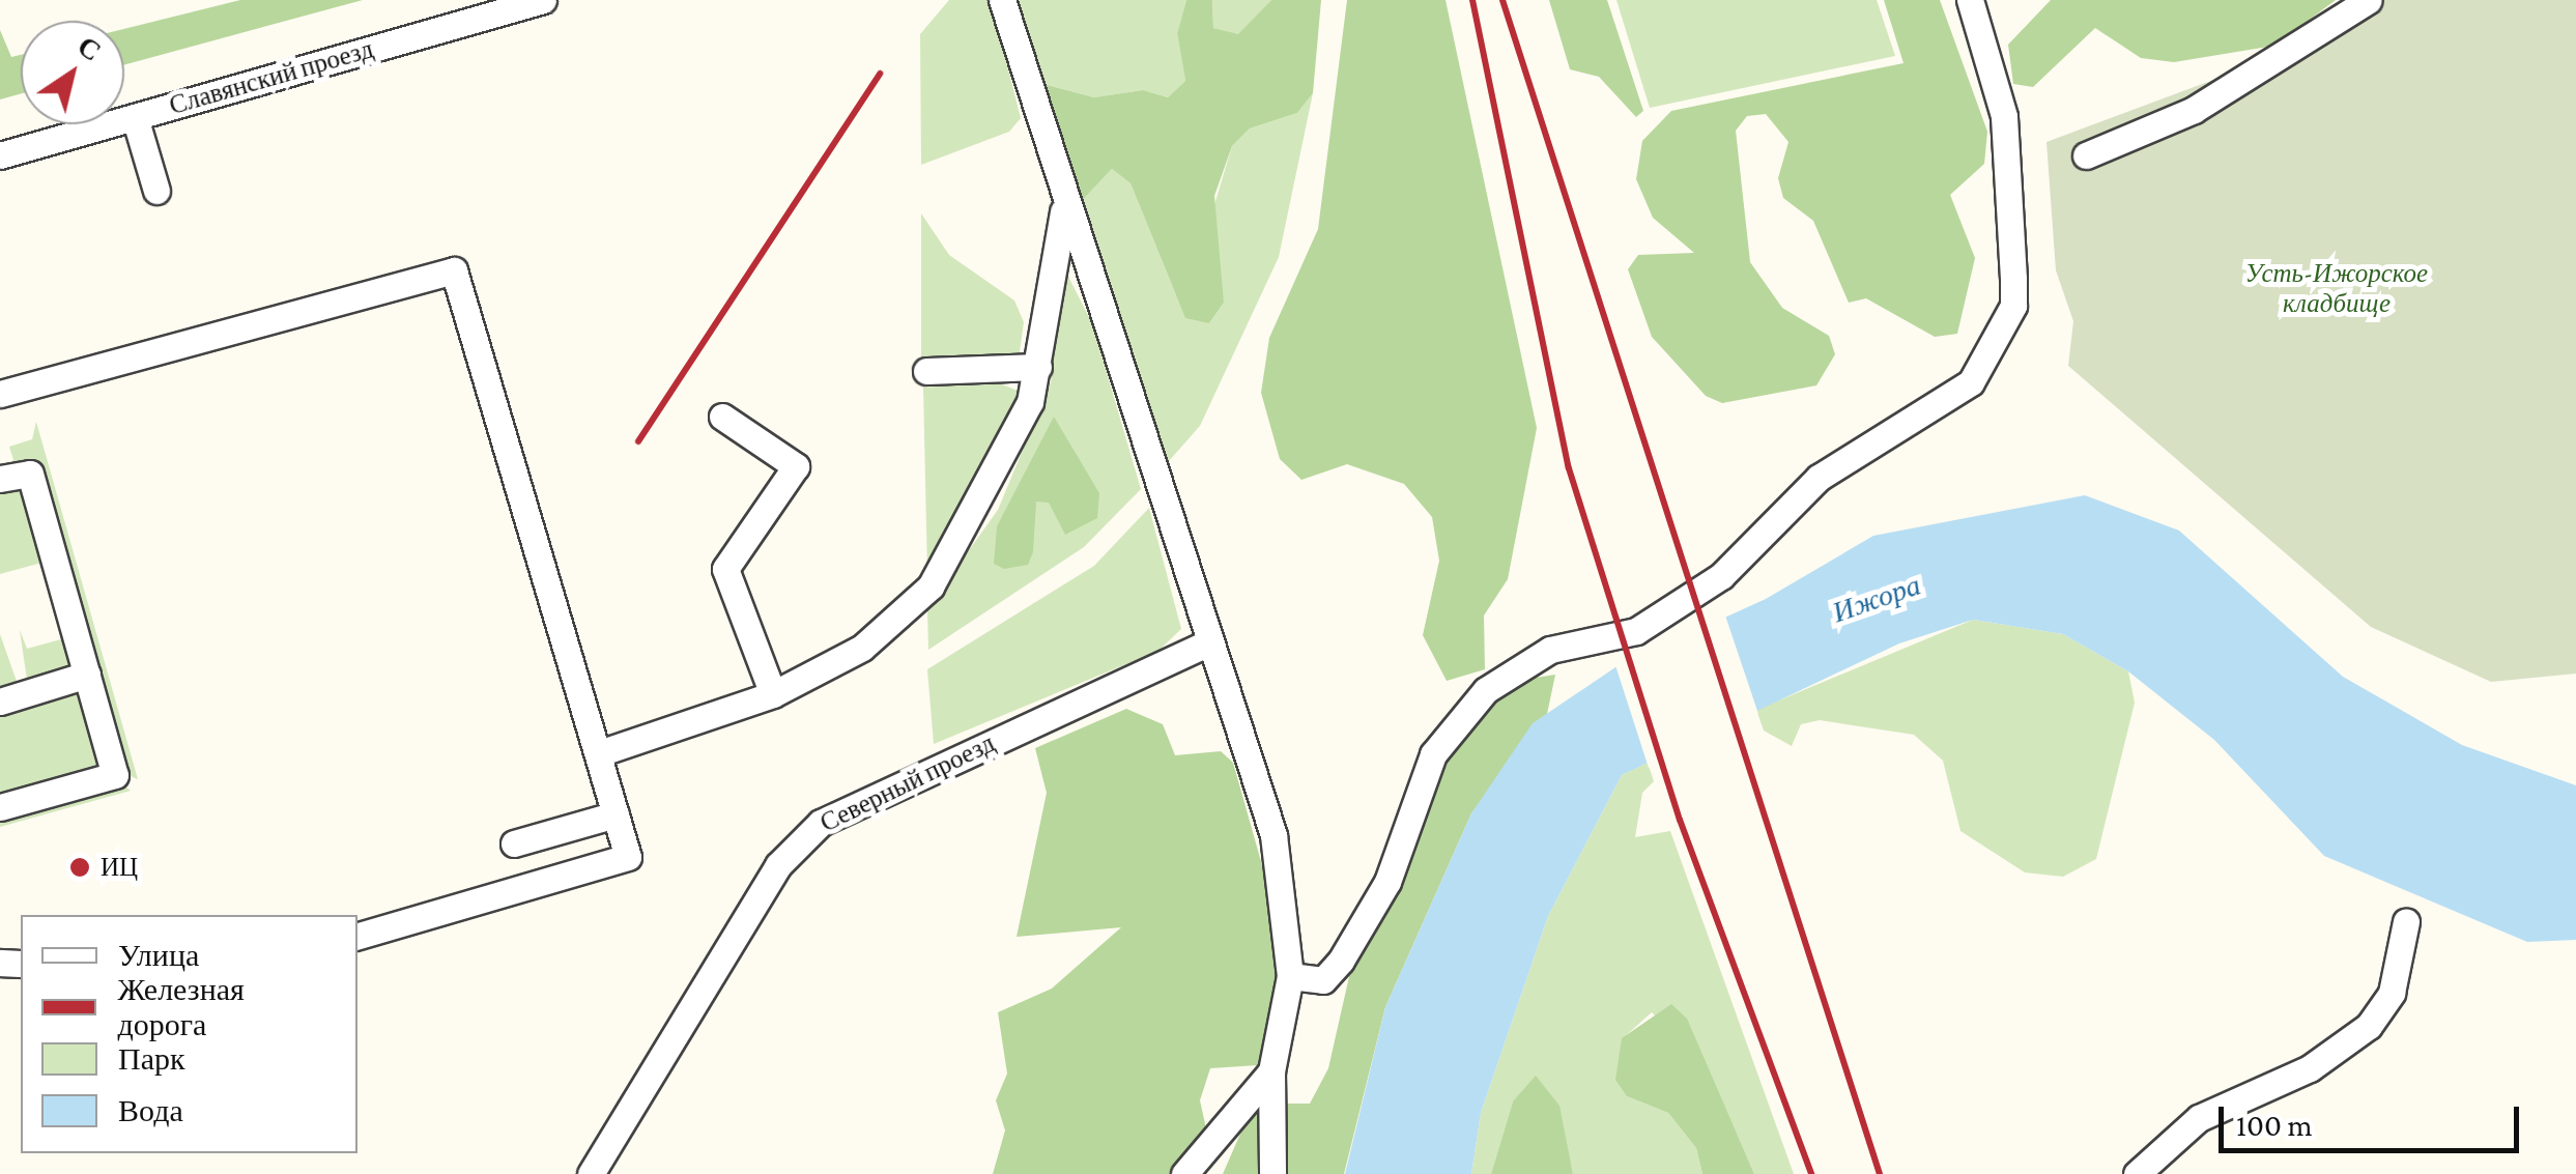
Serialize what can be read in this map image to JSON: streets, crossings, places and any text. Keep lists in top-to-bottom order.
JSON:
{
  "streets": {
    "street": ["Славянский проезд", "Северный проезд"]
  },
  "water": ["Ижора"],
  "parks": ["Усть-Ижорское кладбище"],
  "places": ["ИЦ"],
  "legend": [
    "Улица",
    "Железная дорога",
    "Парк",
    "Вода"
  ],
  "scale_bar": "100 m",
  "north": "top right"
}
